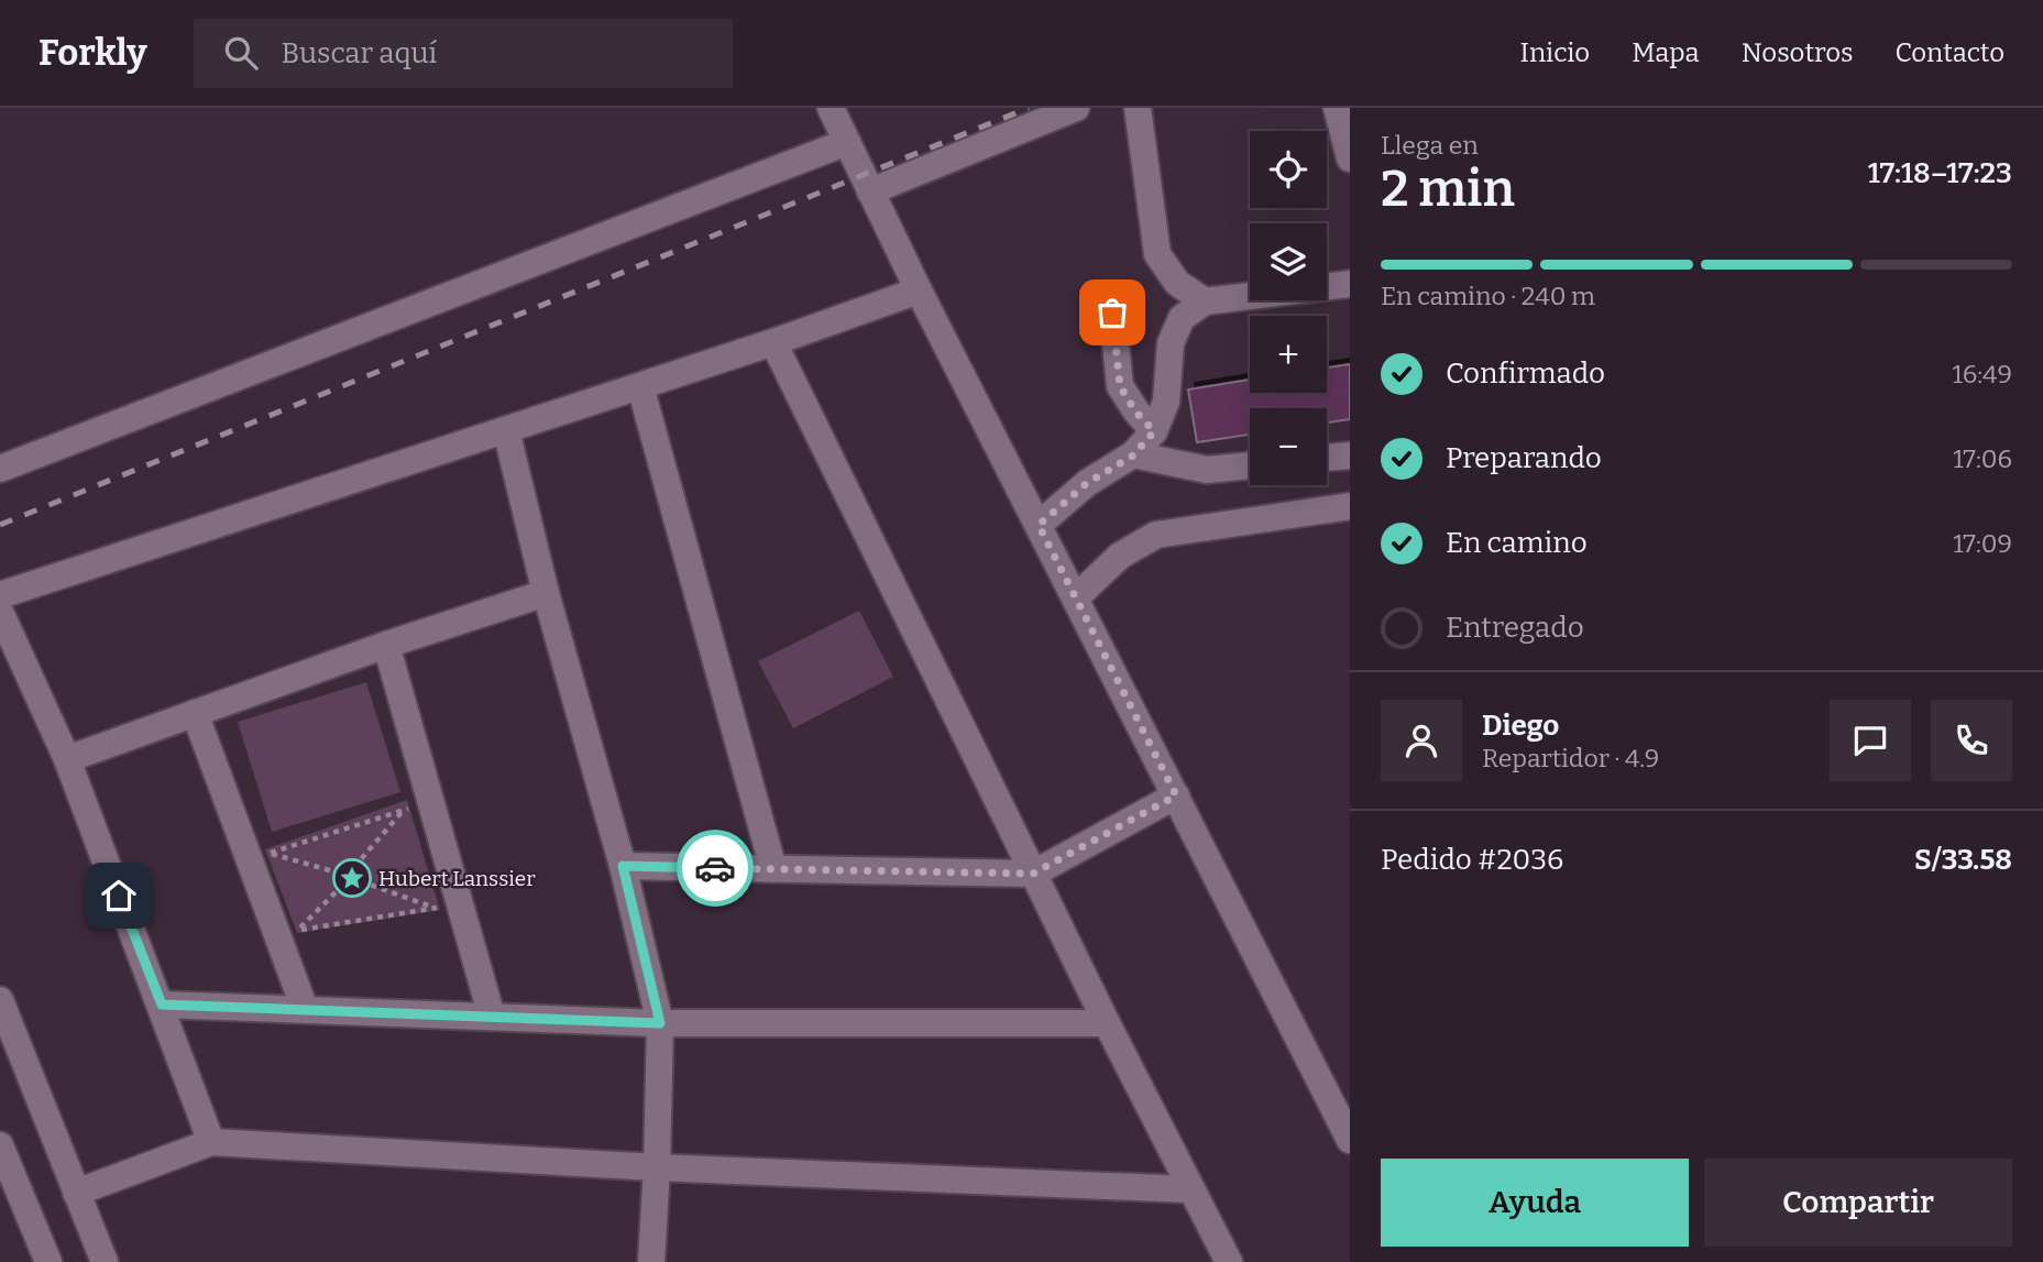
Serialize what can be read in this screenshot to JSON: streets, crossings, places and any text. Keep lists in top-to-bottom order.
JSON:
{
  "places": {
    "place": ["Hubert Lanssier"]
  },
  "page": {
    "header": "Forkly",
    "search": "Buscar aquí",
    "nav": [
      "Inicio",
      "Mapa",
      "Nosotros",
      "Contacto"
    ],
    "heading": ["2 min", "Llega en", "17:18–17:23"],
    "panel": [
      "Diego",
      "Repartidor · 4.9",
      "Pedido #2036",
      "S/33.58"
    ],
    "map_buttons": ["+", "−"],
    "bar": "En camino · 240 m",
    "list": [
      ["Confirmado", "16:49"],
      ["Preparando", "17:06"],
      ["En camino", "17:09"],
      "Entregado"
    ],
    "buttons": ["Ayuda", "Compartir"]
  }
}
